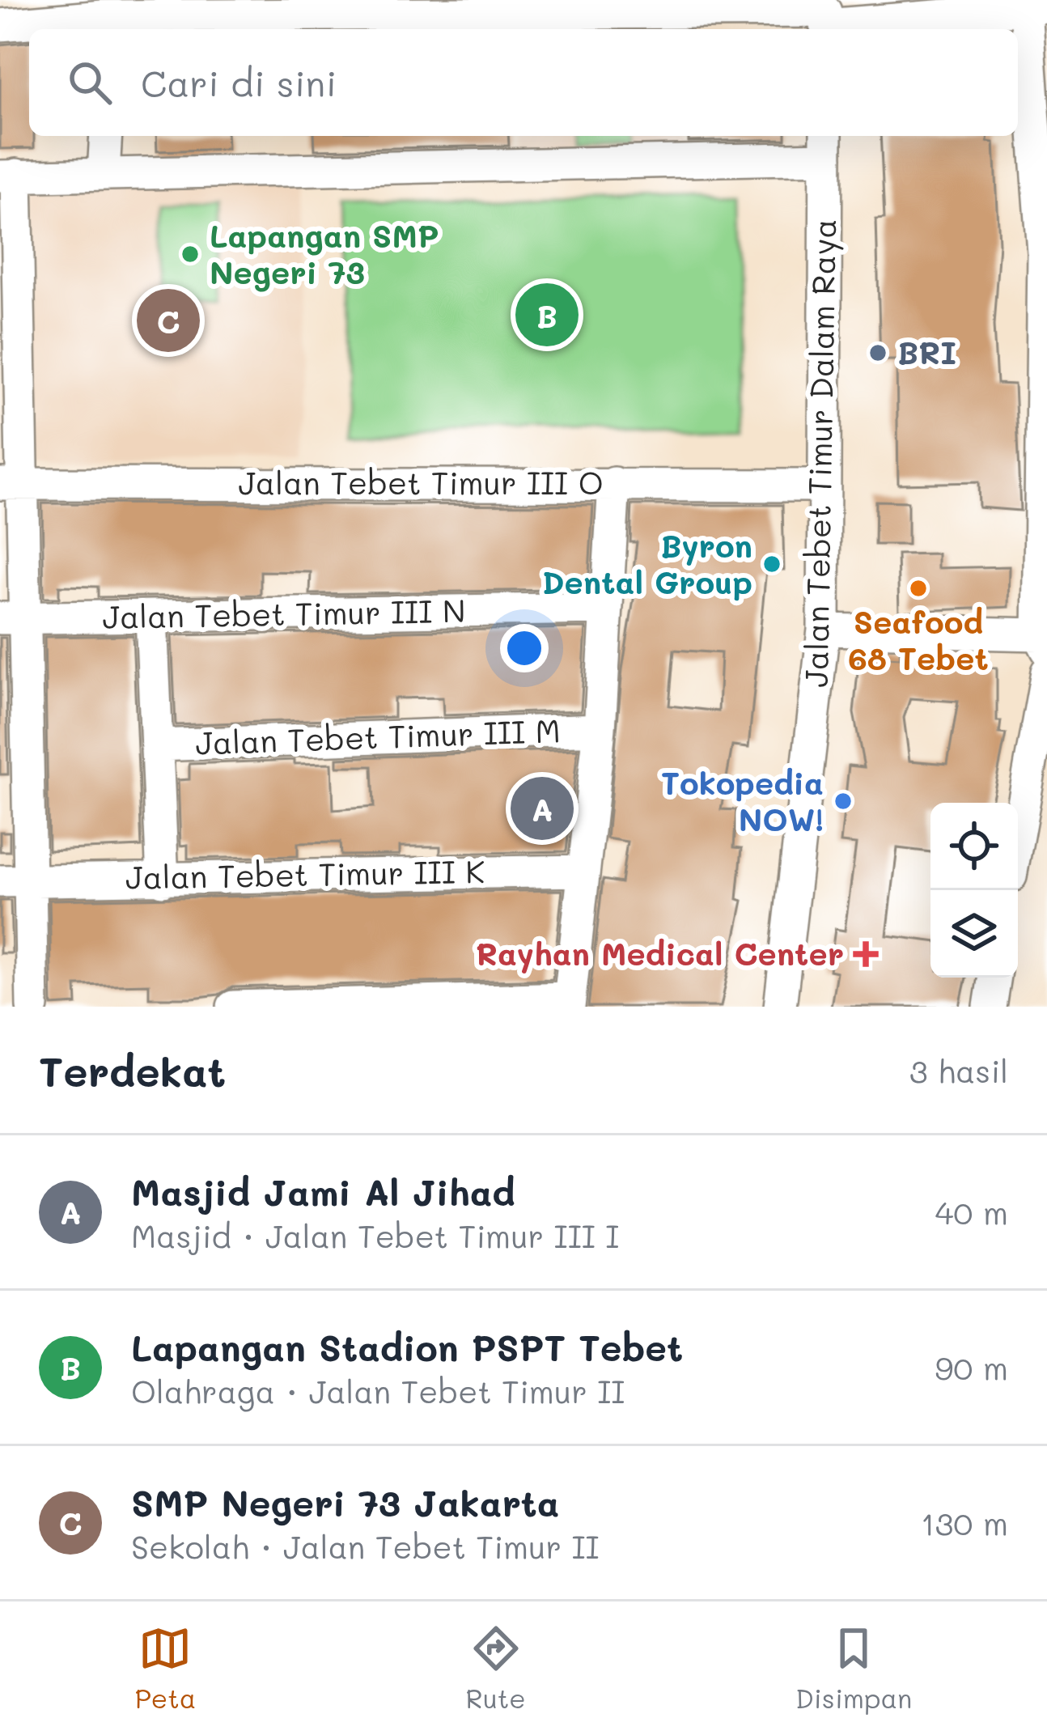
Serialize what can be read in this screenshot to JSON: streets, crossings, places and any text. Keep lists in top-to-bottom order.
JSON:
{
  "streets": {
    "street": [
      "Jalan Tebet Timur Dalam Raya",
      "Jalan Tebet Timur III O",
      "Jalan Tebet Timur III N",
      "Jalan Tebet Timur III M",
      "Jalan Tebet Timur III K"
    ]
  },
  "crossings": [
    ["Jalan Tebet Timur Dalam Raya", "Jalan Tebet Timur III O"]
  ],
  "places": {
    "other": [
      "Lapangan SMP Negeri 73",
      "BRI",
      "Byron Dental Group",
      "Seafood 68 Tebet",
      "Tokopedia NOW!"
    ],
    "health": ["Rayhan Medical Center"]
  },
  "page": {
    "search": "Cari di sini",
    "pins": ["B", "C", "A"],
    "heading": ["Terdekat", "3 hasil"],
    "list": [
      {
        "mark": "A",
        "name": "Masjid Jami Al Jihad",
        "note": "Masjid · Jalan Tebet Timur III I",
        "value": "40 m"
      },
      {
        "mark": "B",
        "name": "Lapangan Stadion PSPT Tebet",
        "note": "Olahraga · Jalan Tebet Timur II",
        "value": "90 m"
      },
      {
        "mark": "C",
        "name": "SMP Negeri 73 Jakarta",
        "note": "Sekolah · Jalan Tebet Timur II",
        "value": "130 m"
      }
    ],
    "nav": ["Peta", "Rute", "Disimpan"]
  }
}
